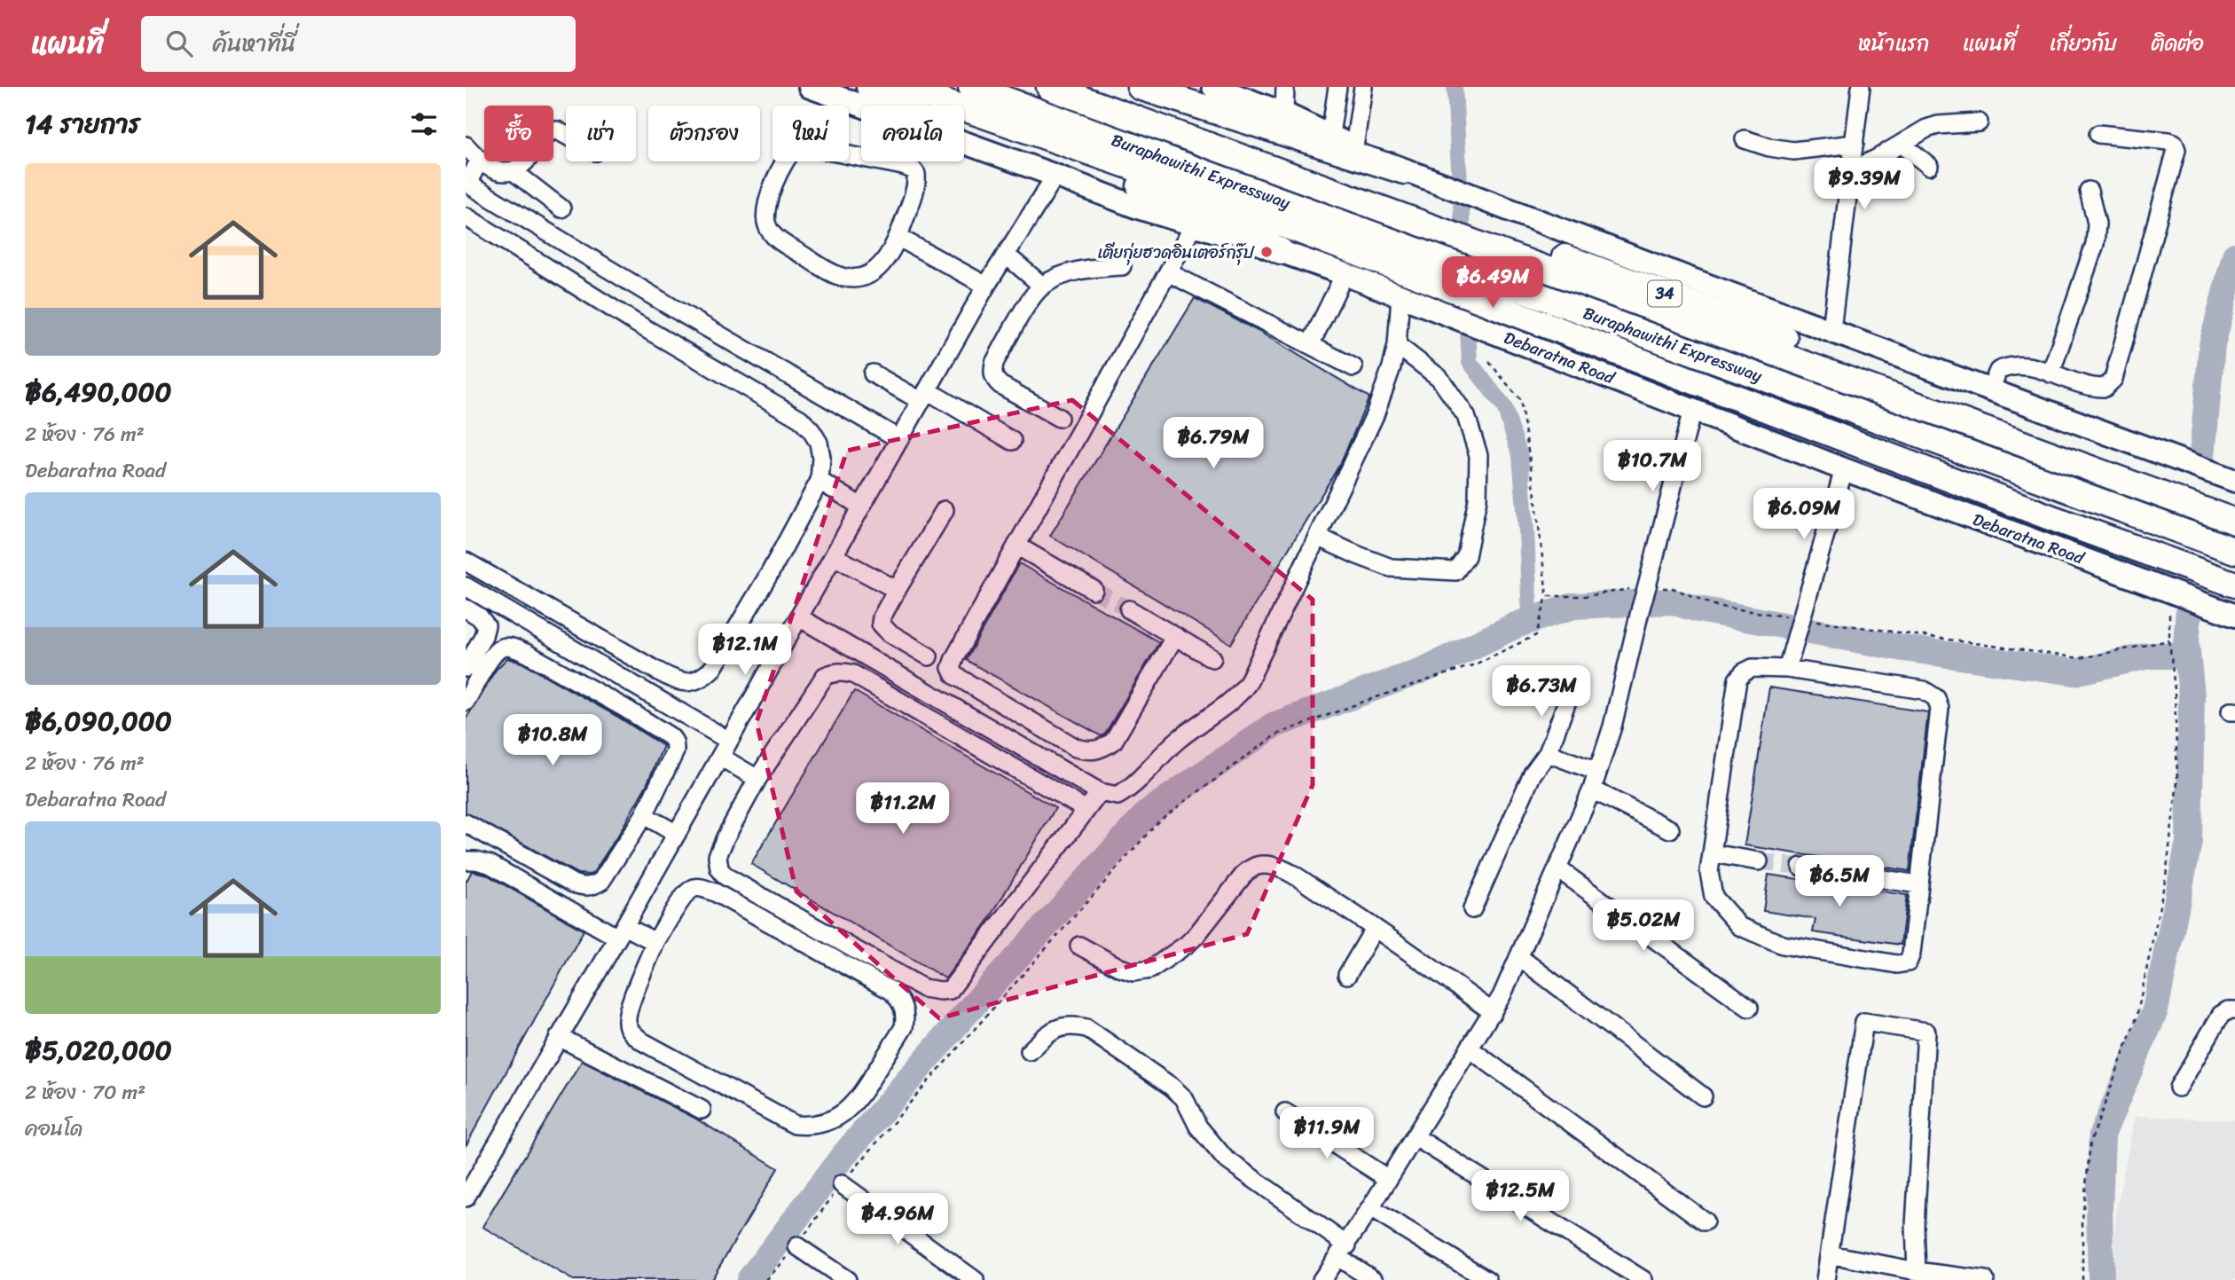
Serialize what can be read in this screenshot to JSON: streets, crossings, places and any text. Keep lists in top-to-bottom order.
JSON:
{
  "streets": {
    "highway": ["Buraphawithi Expressway", "34", "Debaratna Road"]
  },
  "places": ["เตียกุ่ยฮวดอินเตอร์กรุ๊ป"],
  "page": {
    "header": "แผนที่",
    "search": "ค้นหาที่นี่",
    "nav": [
      "หน้าแรก",
      "แผนที่",
      "เกี่ยวกับ",
      "ติดต่อ"
    ],
    "heading": "14 รายการ",
    "chip": [
      "ซื้อ",
      "เช่า",
      "ตัวกรอง",
      "ใหม่",
      "คอนโด"
    ],
    "price": [
      "฿9.39M",
      "฿6.49M",
      "฿6.79M",
      "฿10.7M",
      "฿6.09M",
      "฿12.1M",
      "฿6.73M",
      "฿10.8M",
      "฿11.2M",
      "฿6.5M",
      "฿5.02M",
      "฿11.9M",
      "฿12.5M",
      "฿4.96M"
    ],
    "list": [
      {
        "name": "฿6,490,000",
        "note": "2 ห้อง · 76 m² · Debaratna Road"
      },
      {
        "name": "฿6,090,000",
        "note": "2 ห้อง · 76 m² · Debaratna Road"
      },
      {
        "name": "฿5,020,000",
        "note": "2 ห้อง · 70 m² · คอนโด"
      }
    ]
  }
}
